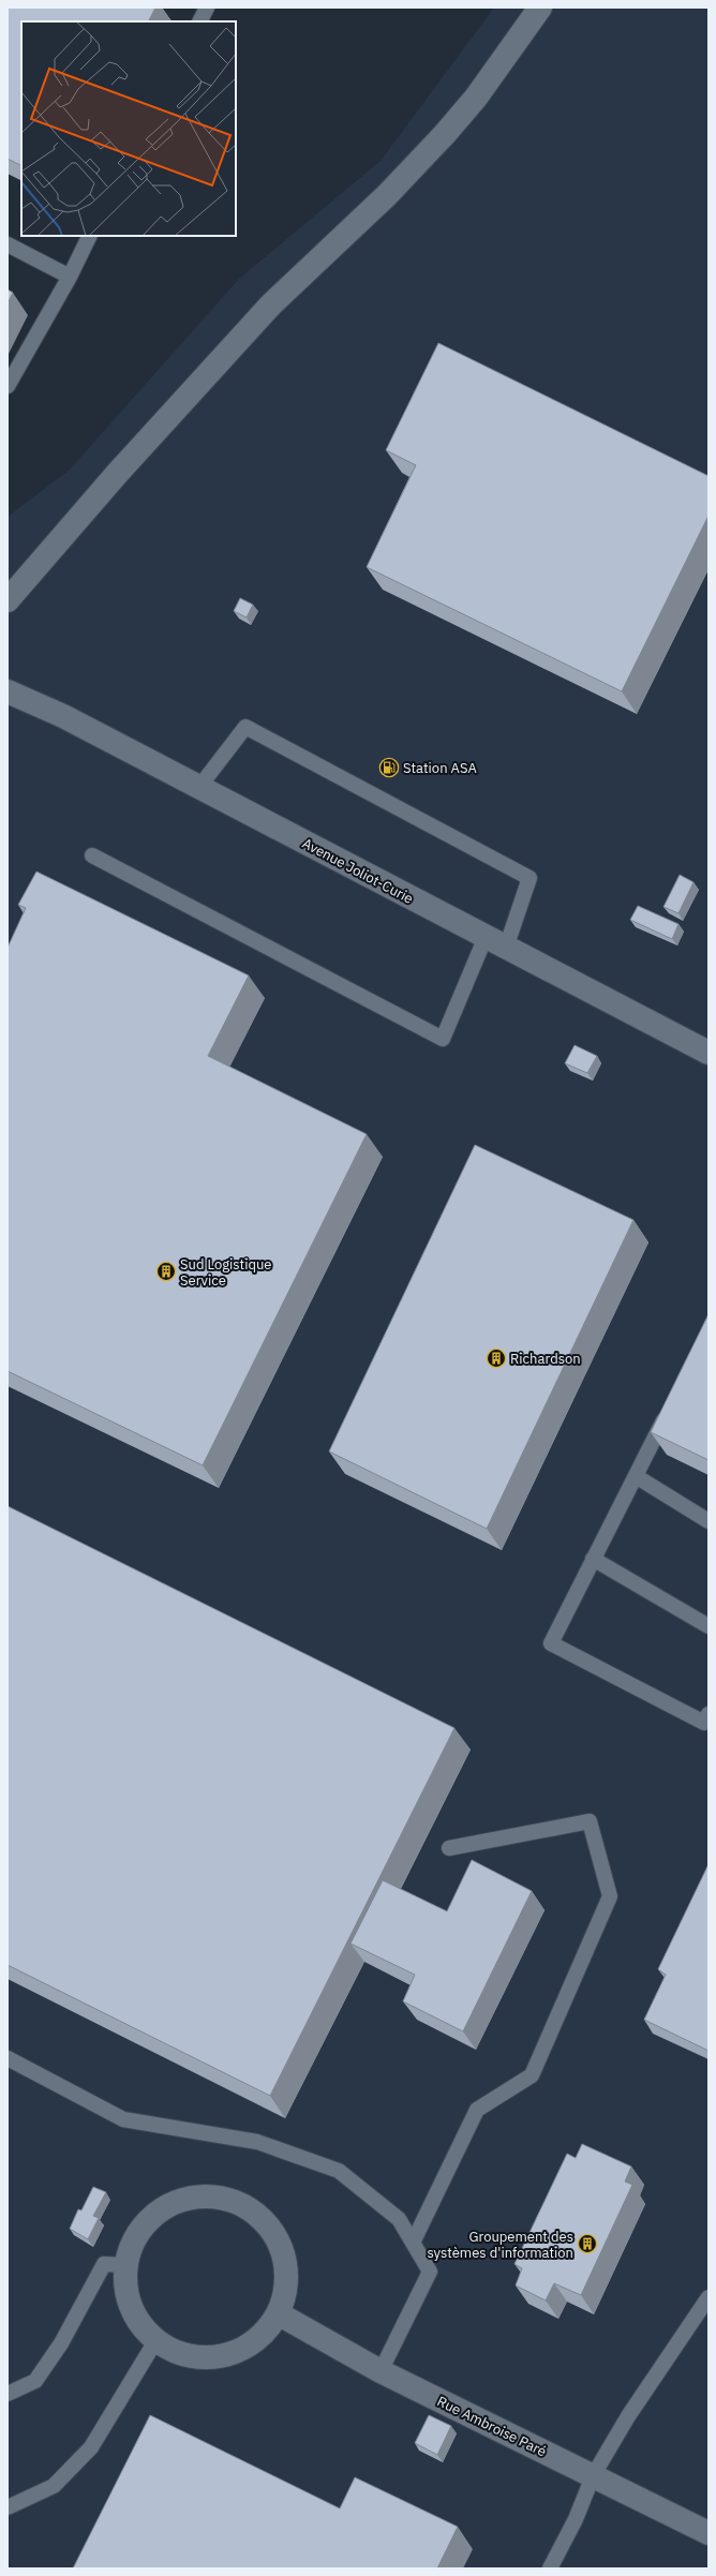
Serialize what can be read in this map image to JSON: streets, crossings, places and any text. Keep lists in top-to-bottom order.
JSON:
{
  "streets": {
    "street": ["Avenue Joliot-Curie", "Rue Ambroise Paré"]
  },
  "places": {
    "fuel station": ["Station ASA"],
    "building": ["Sud Logistique Service", "Richardson", "Groupement des systèmes d'information"]
  }
}
